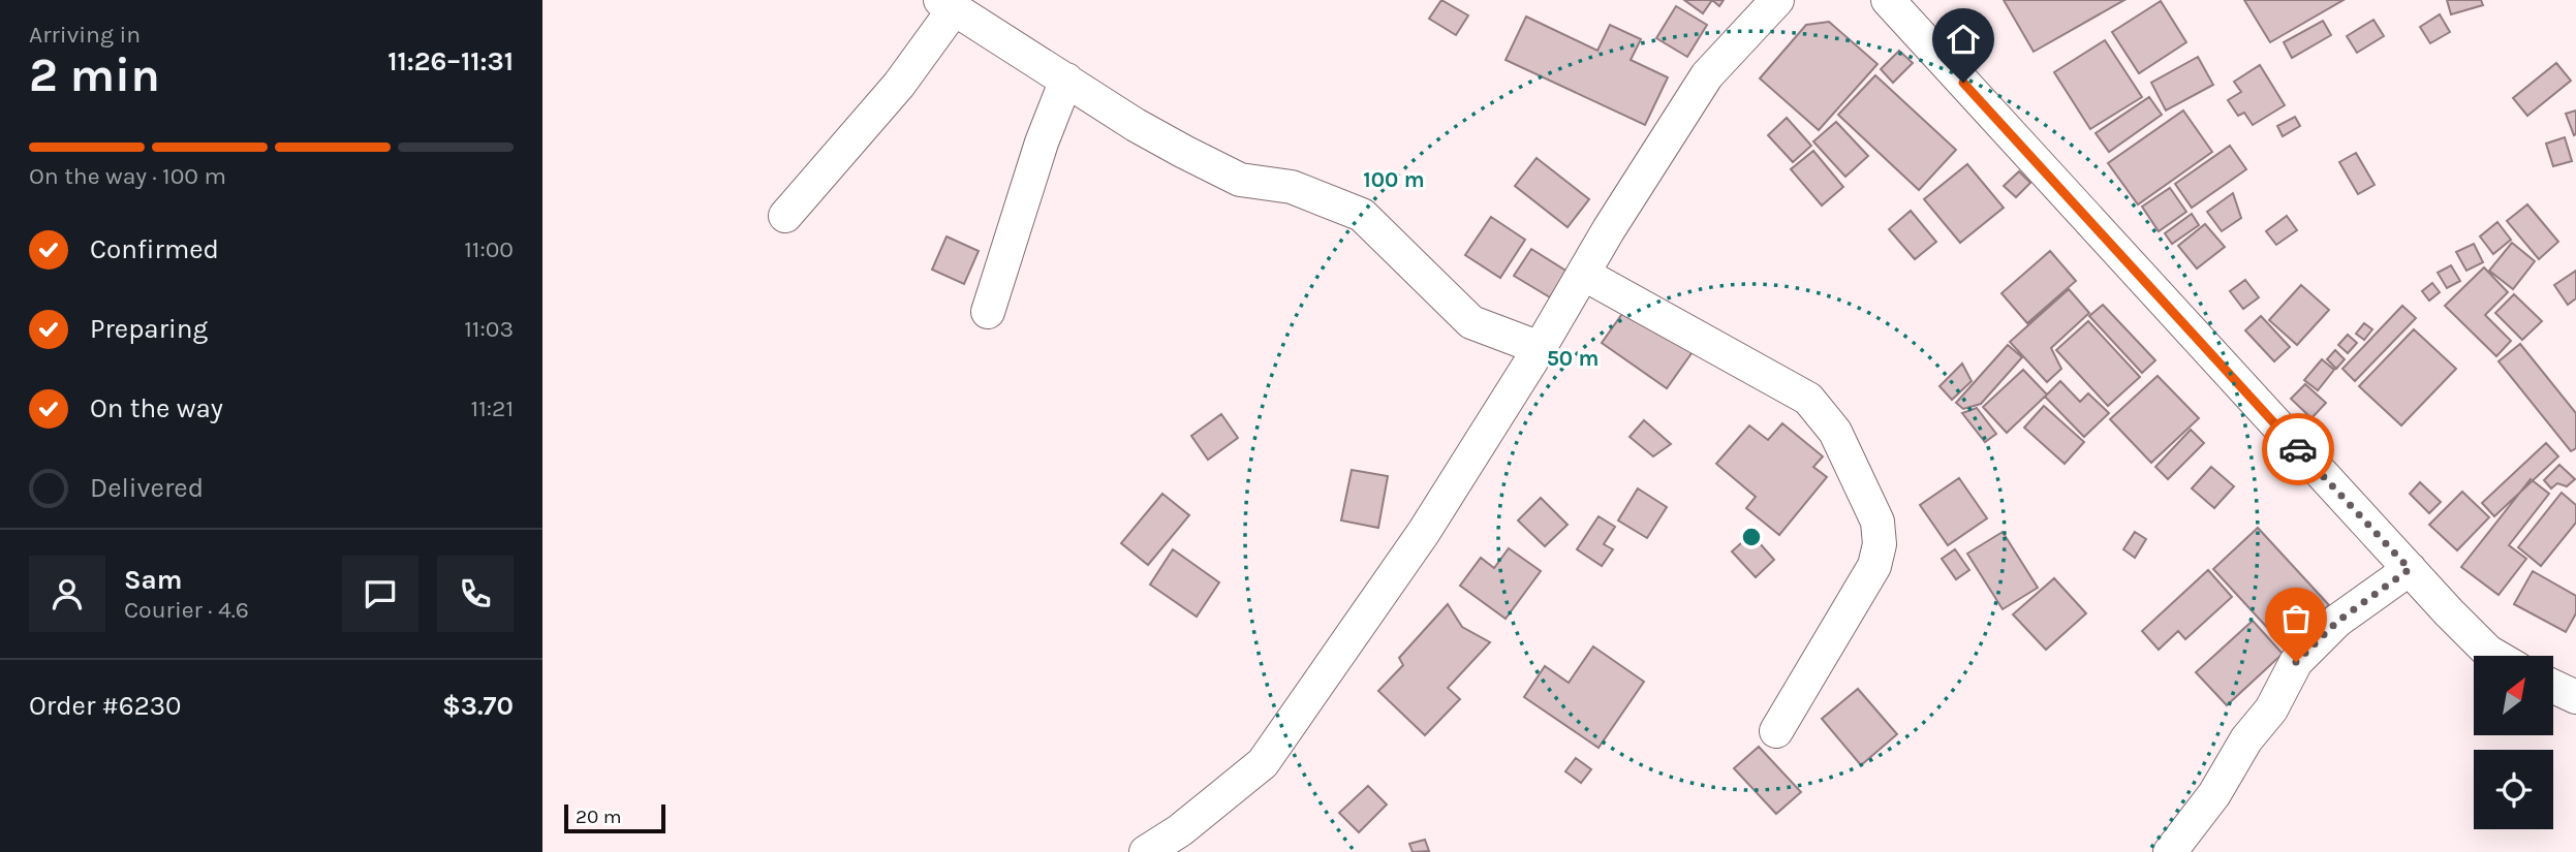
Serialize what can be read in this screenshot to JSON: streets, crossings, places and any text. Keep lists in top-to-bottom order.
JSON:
{
  "scale_bar": "20 m",
  "north": "top right",
  "page": {
    "heading": ["2 min", "Arriving in", "11:26–11:31"],
    "panel": [
      "Sam",
      "Courier · 4.6",
      "Order #6230",
      "$3.70"
    ],
    "bar": "On the way · 100 m",
    "list": [
      ["Confirmed", "11:00"],
      ["Preparing", "11:03"],
      ["On the way", "11:21"],
      "Delivered"
    ],
    "scale": "20 m"
  },
  "rings": ["100 m", "50 m"]
}
